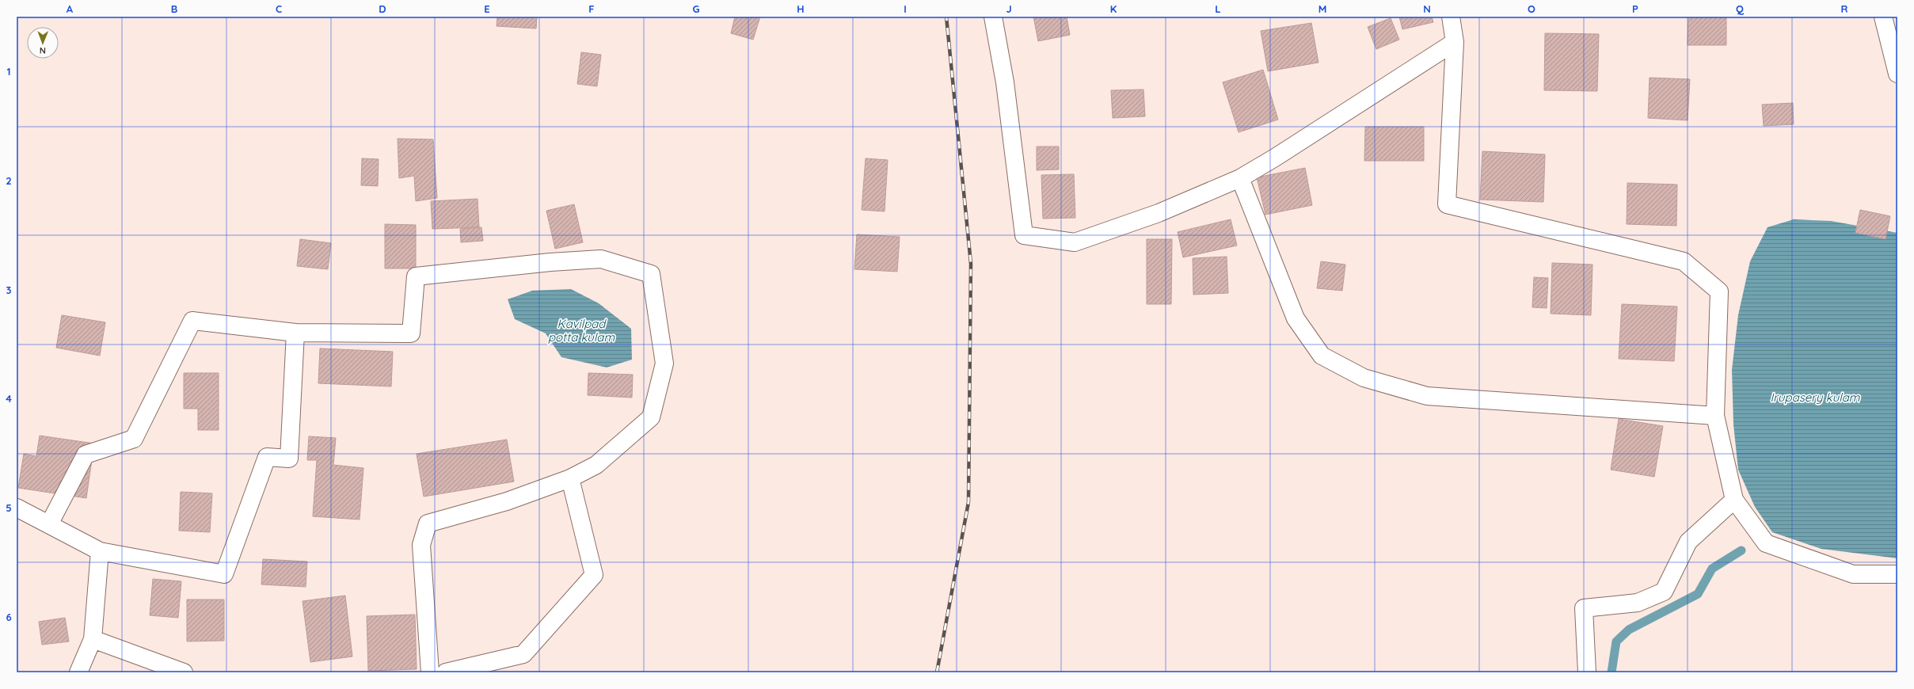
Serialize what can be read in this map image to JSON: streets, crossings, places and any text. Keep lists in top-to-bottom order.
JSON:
{
  "water": ["Kavilpad potta kulam", "Irupasery kulam"],
  "north": "bottom",
  "grid": {
    "columns": [
      "A",
      "B",
      "C",
      "D",
      "E",
      "F",
      "G",
      "H",
      "I",
      "J",
      "K",
      "L",
      "M",
      "N",
      "O",
      "P",
      "Q",
      "R"
    ],
    "rows": [
      "1",
      "2",
      "3",
      "4",
      "5",
      "6"
    ]
  }
}
